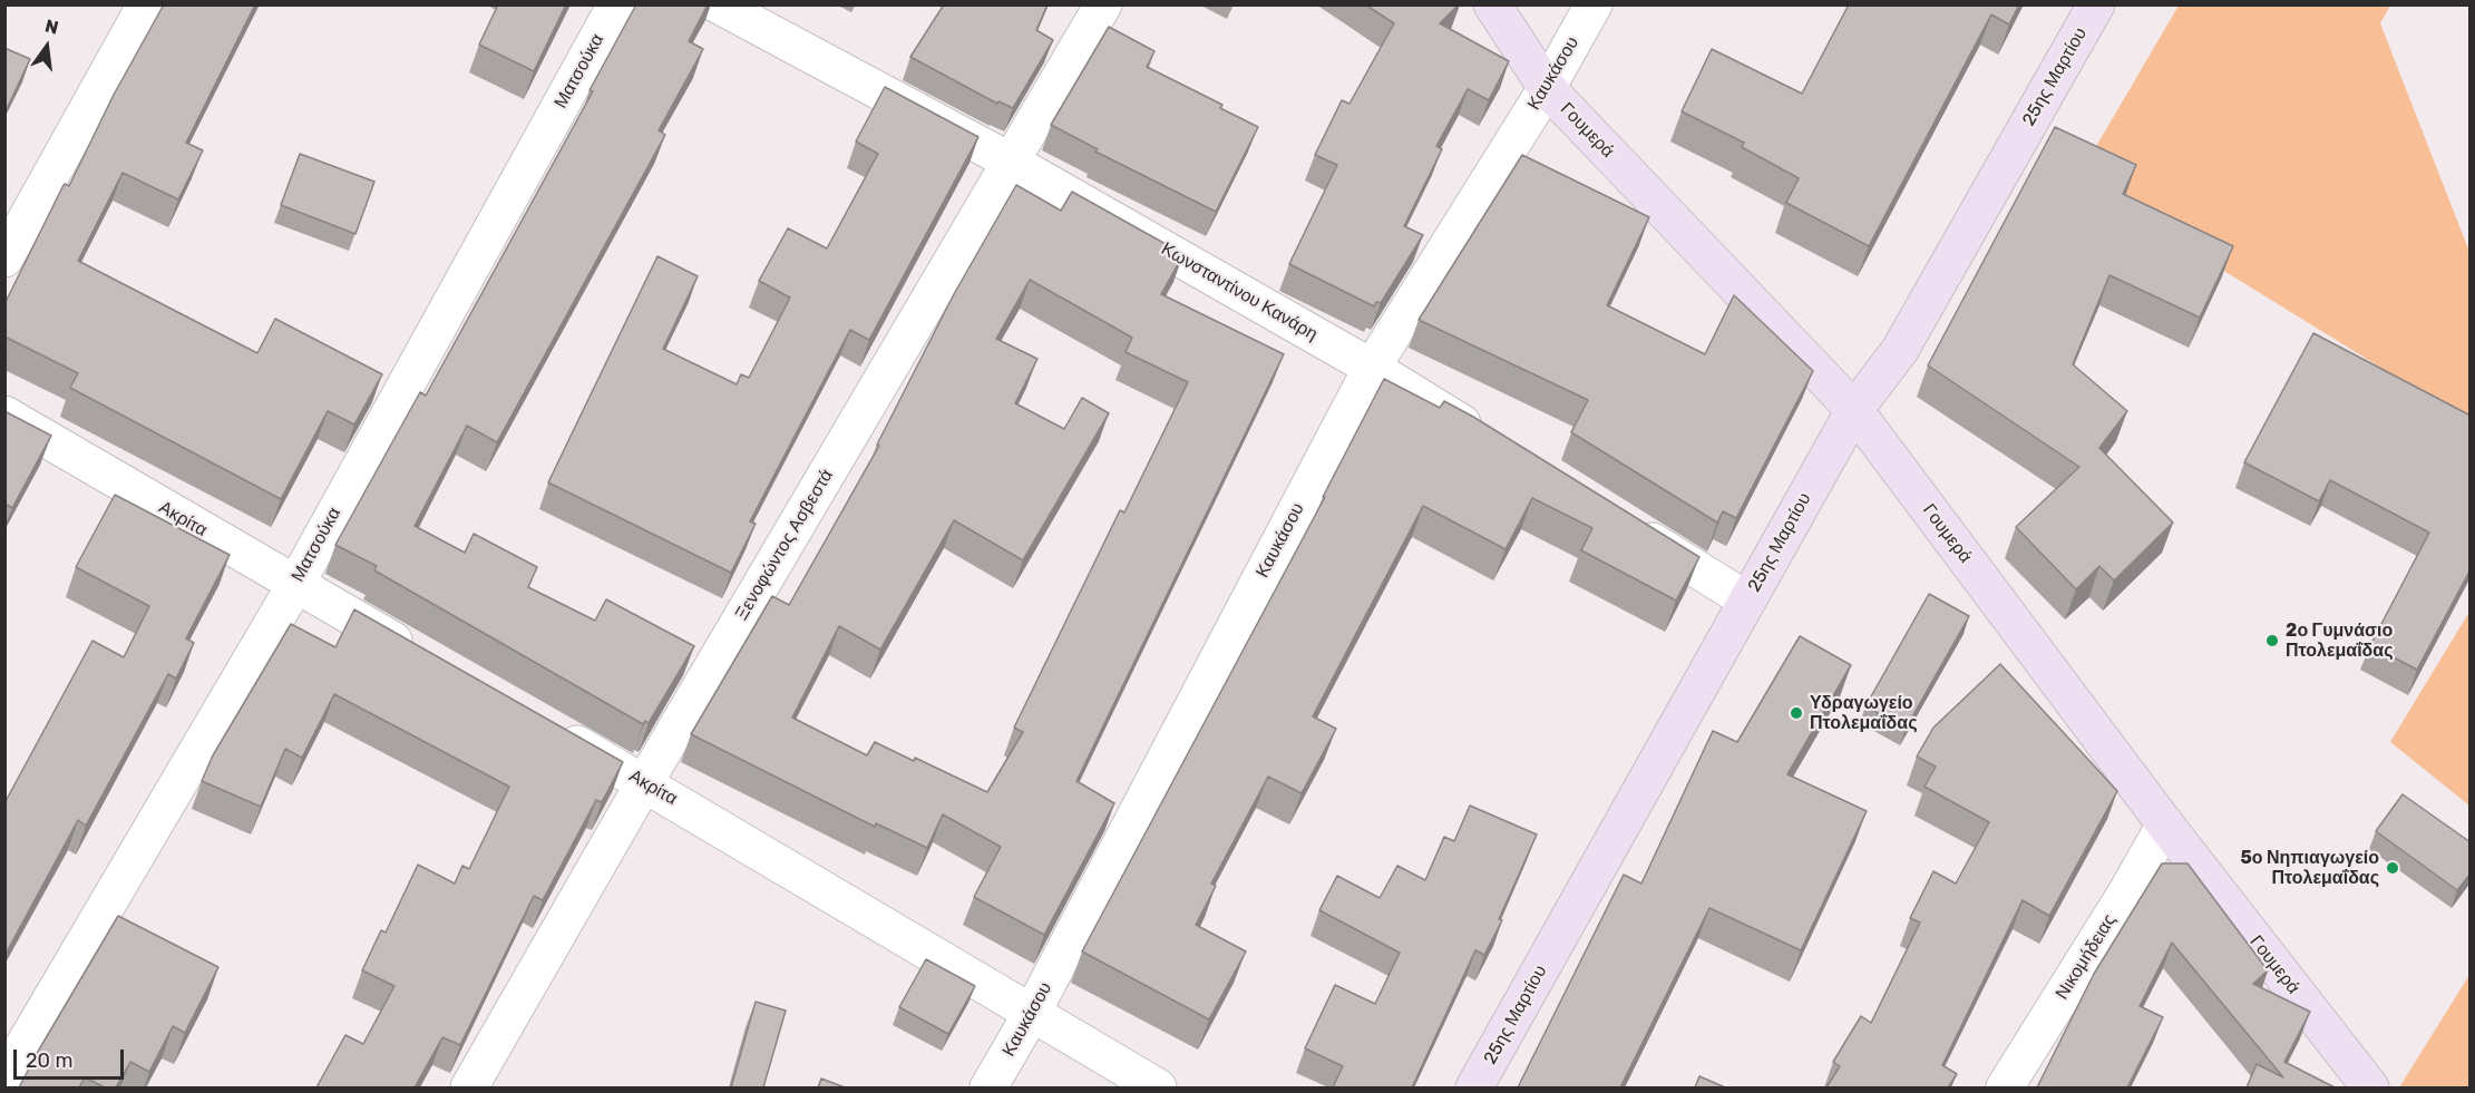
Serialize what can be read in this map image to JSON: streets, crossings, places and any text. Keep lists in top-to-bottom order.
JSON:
{
  "streets": {
    "street": [
      "Ματσούκα",
      "Καυκάσου",
      "25ης Μαρτίου",
      "Γουμερά",
      "Κωνσταντίνου Κανάρη",
      "Ακρίτα",
      "Ξενοφώντος Ασβεστά",
      "Νικομήδειας"
    ]
  },
  "crossings": [
    ["Ματσούκα", "Ακρίτα"],
    ["Καυκάσου", "Γουμερά"],
    ["Καυκάσου", "Κωνσταντίνου Κανάρη"],
    ["Καυκάσου", "Ακρίτα"],
    ["25ης Μαρτίου", "Γουμερά"],
    ["Γουμερά", "Νικομήδειας"],
    ["Κωνσταντίνου Κανάρη", "Ξενοφώντος Ασβεστά"],
    ["Ακρίτα", "Ξενοφώντος Ασβεστά"]
  ],
  "places": ["2ο Γυμνάσιο Πτολεμαΐδας", "Υδραγωγείο Πτολεμαΐδας", "5ο Νηπιαγωγείο Πτολεμαΐδας"],
  "scale_bar": "20 m",
  "north": "top"
}
